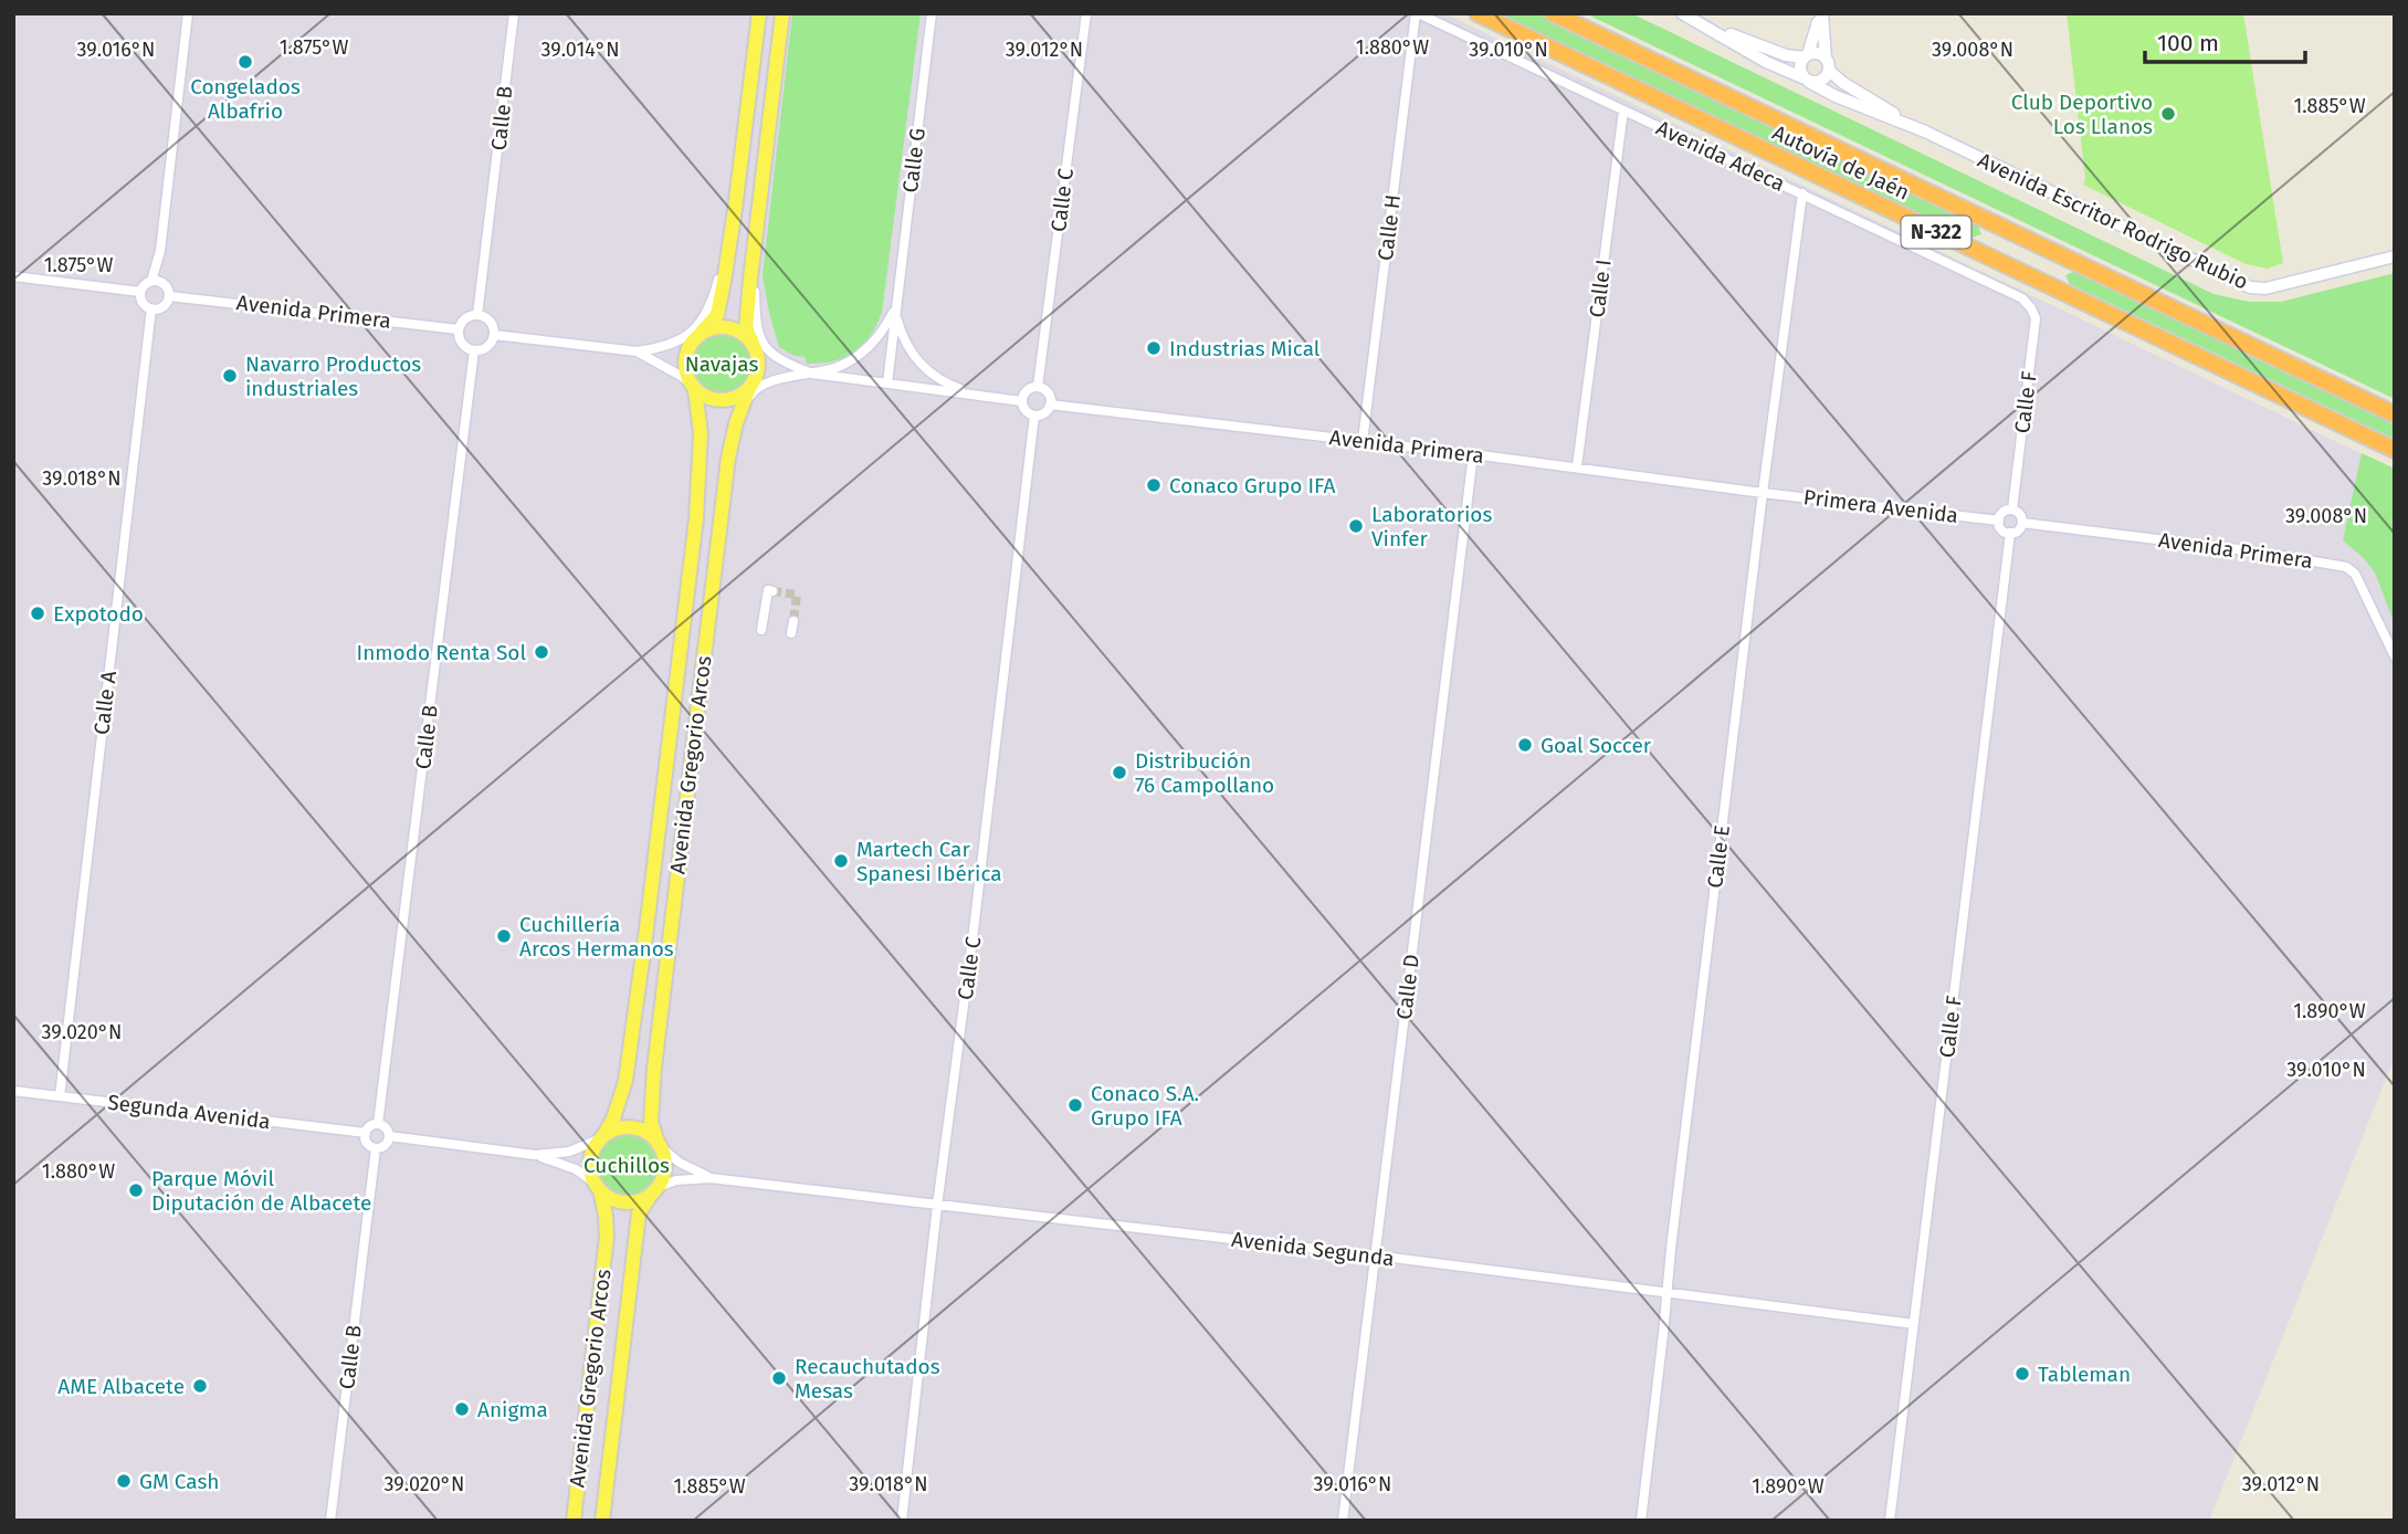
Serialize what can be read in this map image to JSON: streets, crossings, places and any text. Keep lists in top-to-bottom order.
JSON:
{
  "streets": {
    "highway": ["Autovía de Jaén", "N-322"],
    "main road": ["Avenida Gregorio Arcos"],
    "street": [
      "Calle B",
      "Avenida Adeca",
      "Calle G",
      "Calle C",
      "Avenida Escritor Rodrigo Rubio",
      "Calle H",
      "Calle I",
      "Avenida Primera",
      "Calle F",
      "Primera Avenida",
      "Calle A",
      "Calle E",
      "Calle D",
      "Segunda Avenida",
      "Avenida Segunda"
    ]
  },
  "crossings": [
    ["Calle B", "Avenida Primera"],
    ["Calle B", "Segunda Avenida"],
    ["Avenida Adeca", "Calle H"],
    ["Avenida Adeca", "Calle I"],
    ["Avenida Adeca", "Calle F"],
    ["Avenida Adeca", "Calle E"],
    ["Calle C", "Avenida Primera"],
    ["Calle C", "Avenida Segunda"],
    ["Calle H", "Avenida Primera"],
    ["Calle I", "Avenida Primera"],
    ["Avenida Primera", "Calle F"],
    ["Avenida Primera", "Primera Avenida"],
    ["Avenida Primera", "Calle A"],
    ["Avenida Primera", "Calle E"],
    ["Avenida Primera", "Calle D"],
    ["Calle F", "Primera Avenida"],
    ["Calle F", "Avenida Segunda"],
    ["Primera Avenida", "Calle E"],
    ["Calle A", "Segunda Avenida"],
    ["Avenida Gregorio Arcos", "Avenida Segunda"],
    ["Calle E", "Avenida Segunda"],
    ["Calle D", "Avenida Segunda"]
  ],
  "parks": ["Navajas", "Cuchillos"],
  "places": [
    "Congelados Albafrio",
    "Club Deportivo Los Llanos",
    "Industrias Mical",
    "Navarro Productos industriales",
    "Conaco Grupo IFA",
    "Laboratorios Vinfer",
    "Expotodo",
    "Inmodo Renta Sol",
    "Goal Soccer",
    "Distribución 76 Campollano",
    "Martech Car Spanesi Ibérica",
    "Cuchillería Arcos Hermanos",
    "Conaco S.A. Grupo IFA",
    "Parque Móvil Diputación de Albacete",
    "Tableman",
    "Recauchutados Mesas",
    "AME Albacete",
    "Anigma",
    "GM Cash"
  ],
  "scale_bar": "100 m",
  "coordinates": [
    "1.875°W",
    "1.880°W",
    "39.016°N",
    "39.014°N",
    "39.012°N",
    "39.010°N",
    "39.008°N",
    "1.885°W",
    "39.018°N",
    "1.890°W",
    "39.020°N"
  ]
}
